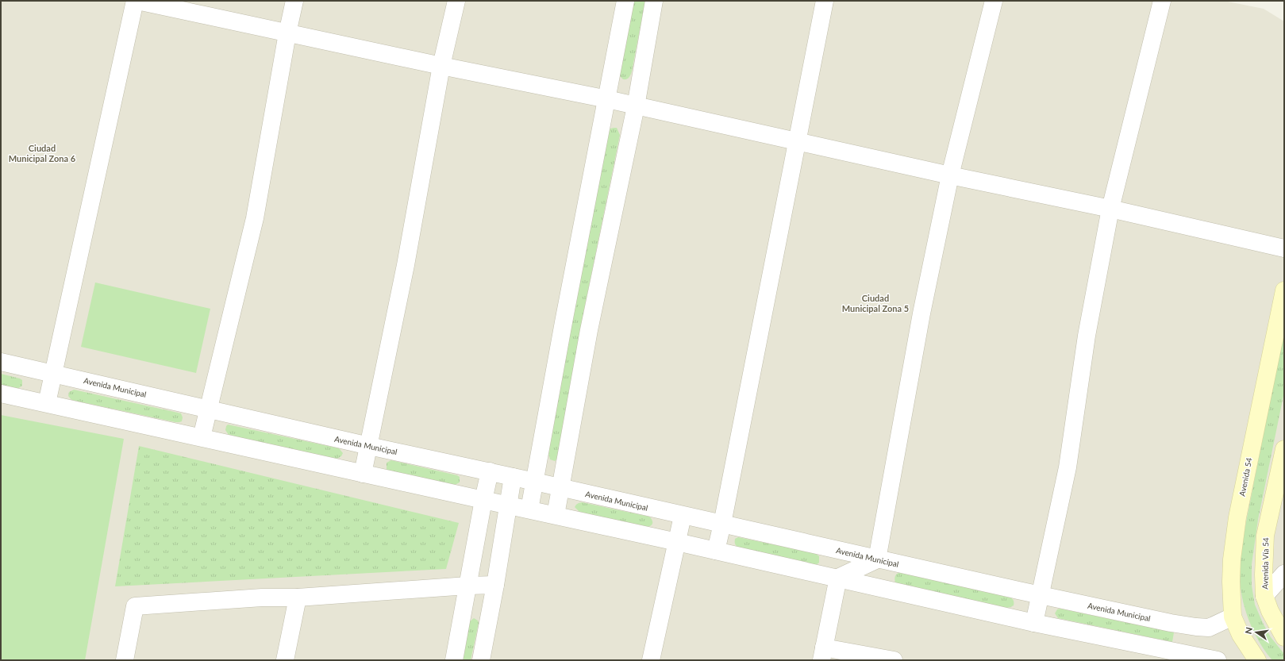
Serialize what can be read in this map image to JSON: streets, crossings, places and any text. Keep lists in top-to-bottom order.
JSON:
{
  "streets": {
    "main road": ["Avenida 54", "Avenida Vía 54"],
    "street": ["Avenida Municipal"]
  },
  "crossings": [
    ["Avenida Municipal", "Avenida 54"]
  ],
  "districts": ["Ciudad Municipal Zona 6", "Ciudad Municipal Zona 5"],
  "north": "left"
}
